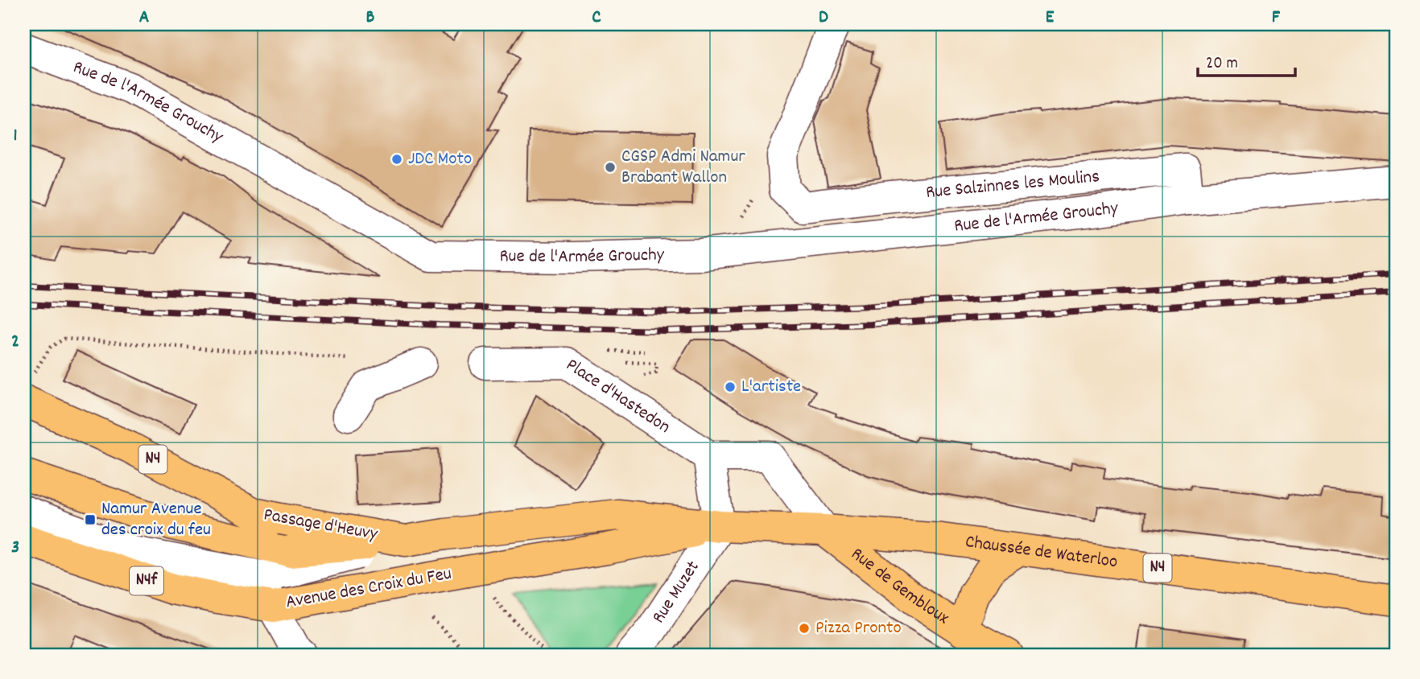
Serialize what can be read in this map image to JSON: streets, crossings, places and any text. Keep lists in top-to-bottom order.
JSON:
{
  "streets": {
    "main road": [
      "N4",
      "Passage d'Heuvy",
      "Chaussée de Waterloo",
      "N4f",
      "Rue de Gembloux",
      "Avenue des Croix du Feu"
    ],
    "street": [
      "Rue de l'Armée Grouchy",
      "Rue Salzinnes les Moulins",
      "Place d'Hastedon",
      "Rue Muzet"
    ]
  },
  "crossings": [
    ["Rue de l'Armée Grouchy", "Rue Salzinnes les Moulins"],
    ["N4", "Passage d'Heuvy"],
    ["N4", "Chaussée de Waterloo"],
    ["N4", "Avenue des Croix du Feu"],
    ["N4", "Rue Muzet"],
    ["Chaussée de Waterloo", "Rue de Gembloux"],
    ["Chaussée de Waterloo", "Avenue des Croix du Feu"],
    ["Chaussée de Waterloo", "Rue Muzet"],
    ["Avenue des Croix du Feu", "Rue Muzet"]
  ],
  "places": {
    "other": [
      "JDC Moto",
      "CGSP Admi Namur Brabant Wallon",
      "L'artiste",
      "Pizza Pronto"
    ],
    "transit": ["Namur Avenue des croix du feu"]
  },
  "scale_bar": "20 m",
  "grid": {
    "columns": [
      "A",
      "B",
      "C",
      "D",
      "E",
      "F"
    ],
    "rows": ["1", "2", "3"]
  }
}
